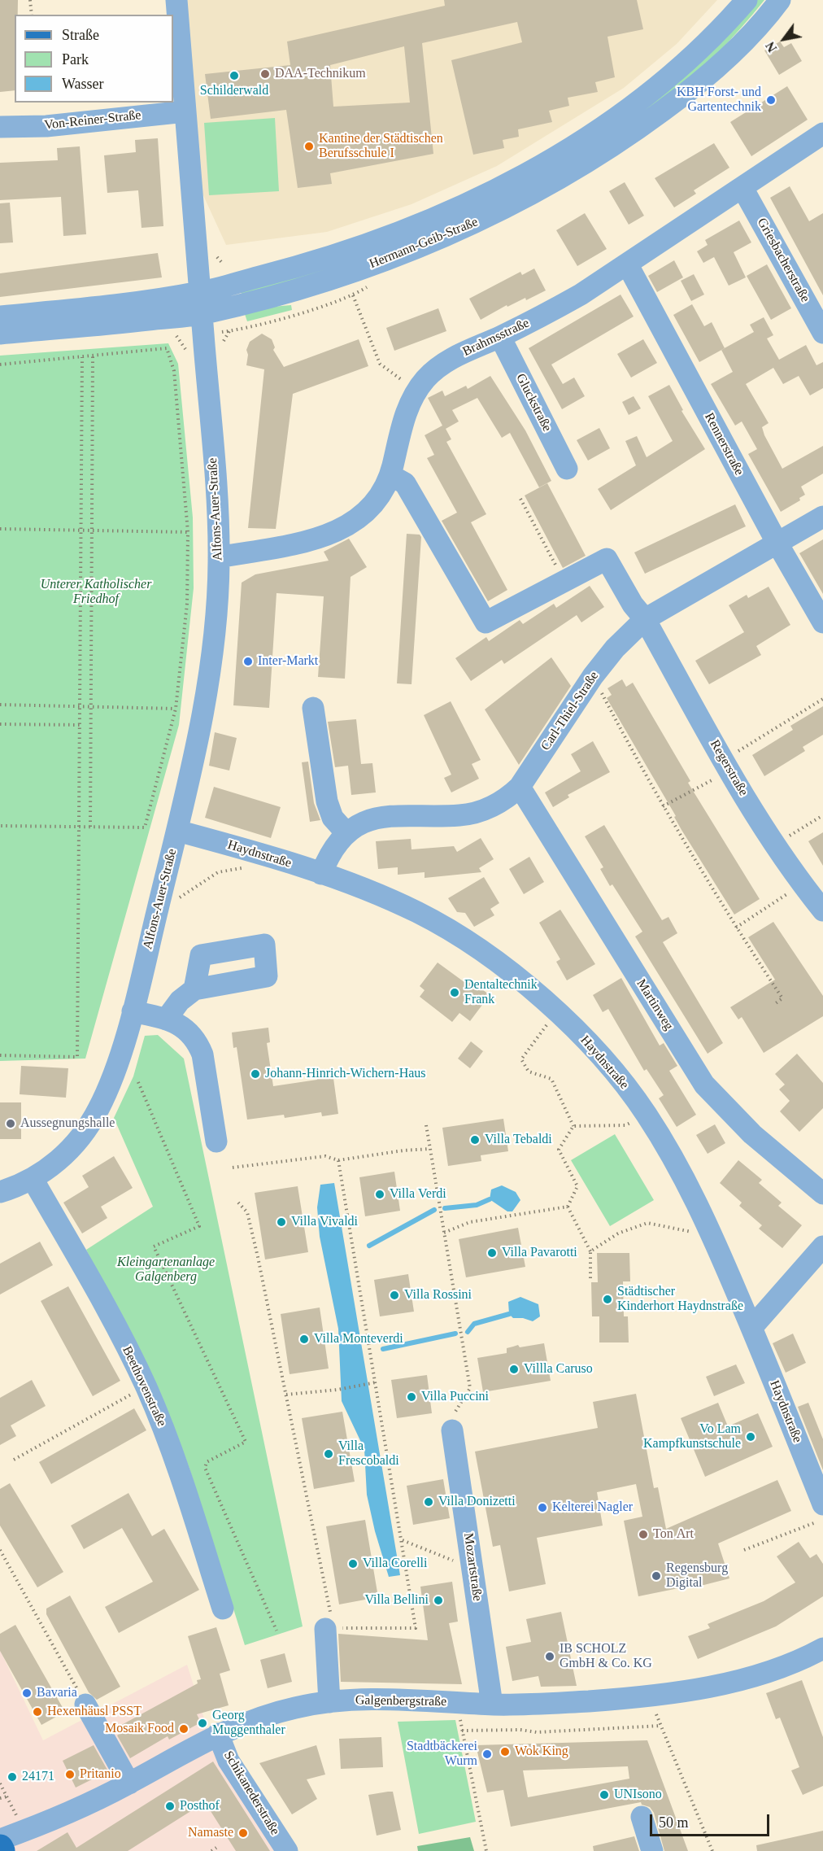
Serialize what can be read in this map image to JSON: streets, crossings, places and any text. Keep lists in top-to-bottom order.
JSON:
{
  "streets": {
    "street": [
      "Von-Reiner-Straße",
      "Hermann-Geib-Straße",
      "Griesbacherstraße",
      "Brahmsstraße",
      "Gluckstraße",
      "Rennerstraße",
      "Alfons-Auer-Straße",
      "Carl-Thiel-Straße",
      "Regerstraße",
      "Haydnstraße",
      "Martinweg",
      "Beethovenstraße",
      "Mozartstraße",
      "Galgenbergstraße",
      "Schikanederstraße"
    ]
  },
  "crossings": [
    ["Von-Reiner-Straße", "Alfons-Auer-Straße"],
    ["Hermann-Geib-Straße", "Alfons-Auer-Straße"],
    ["Griesbacherstraße", "Brahmsstraße"],
    ["Brahmsstraße", "Gluckstraße"],
    ["Brahmsstraße", "Rennerstraße"],
    ["Brahmsstraße", "Alfons-Auer-Straße"],
    ["Rennerstraße", "Carl-Thiel-Straße"],
    ["Alfons-Auer-Straße", "Haydnstraße"],
    ["Alfons-Auer-Straße", "Beethovenstraße"],
    ["Carl-Thiel-Straße", "Regerstraße"],
    ["Carl-Thiel-Straße", "Haydnstraße"],
    ["Carl-Thiel-Straße", "Martinweg"],
    ["Mozartstraße", "Galgenbergstraße"],
    ["Galgenbergstraße", "Schikanederstraße"]
  ],
  "parks": ["Unterer Katholischer Friedhof", "Kleingartenanlage Galgenberg"],
  "places": [
    "DAA-Technikum",
    "Schilderwald",
    "KBH Forst- und Gartentechnik",
    "Kantine der Städtischen Berufsschule I",
    "Inter-Markt",
    "Dentaltechnik Frank",
    "Johann-Hinrich-Wichern-Haus",
    "Aussegnungshalle",
    "Villa Tebaldi",
    "Villa Verdi",
    "Villa Vivaldi",
    "Villa Pavarotti",
    "Villa Rossini",
    "Städtischer Kinderhort Haydnstraße",
    "Villa Monteverdi",
    "Villla Caruso",
    "Villa Puccini",
    "Vo Lam Kampfkunstschule",
    "Villa Frescobaldi",
    "Villa Donizetti",
    "Kelterei Nagler",
    "Ton Art",
    "Villa Corelli",
    "Regensburg Digital",
    "Villa Bellini",
    "IB SCHOLZ GmbH & Co. KG",
    "Bavaria",
    "Hexenhäusl PSST",
    "Georg Muggenthaler",
    "Mosaik Food",
    "Wok King",
    "Stadtbäckerei Wurm",
    "Pritanio",
    "24171",
    "UNIsono",
    "Posthof",
    "Namaste"
  ],
  "legend": ["Straße", "Park", "Wasser"],
  "scale_bar": "50 m",
  "north": "bottom left"
}
